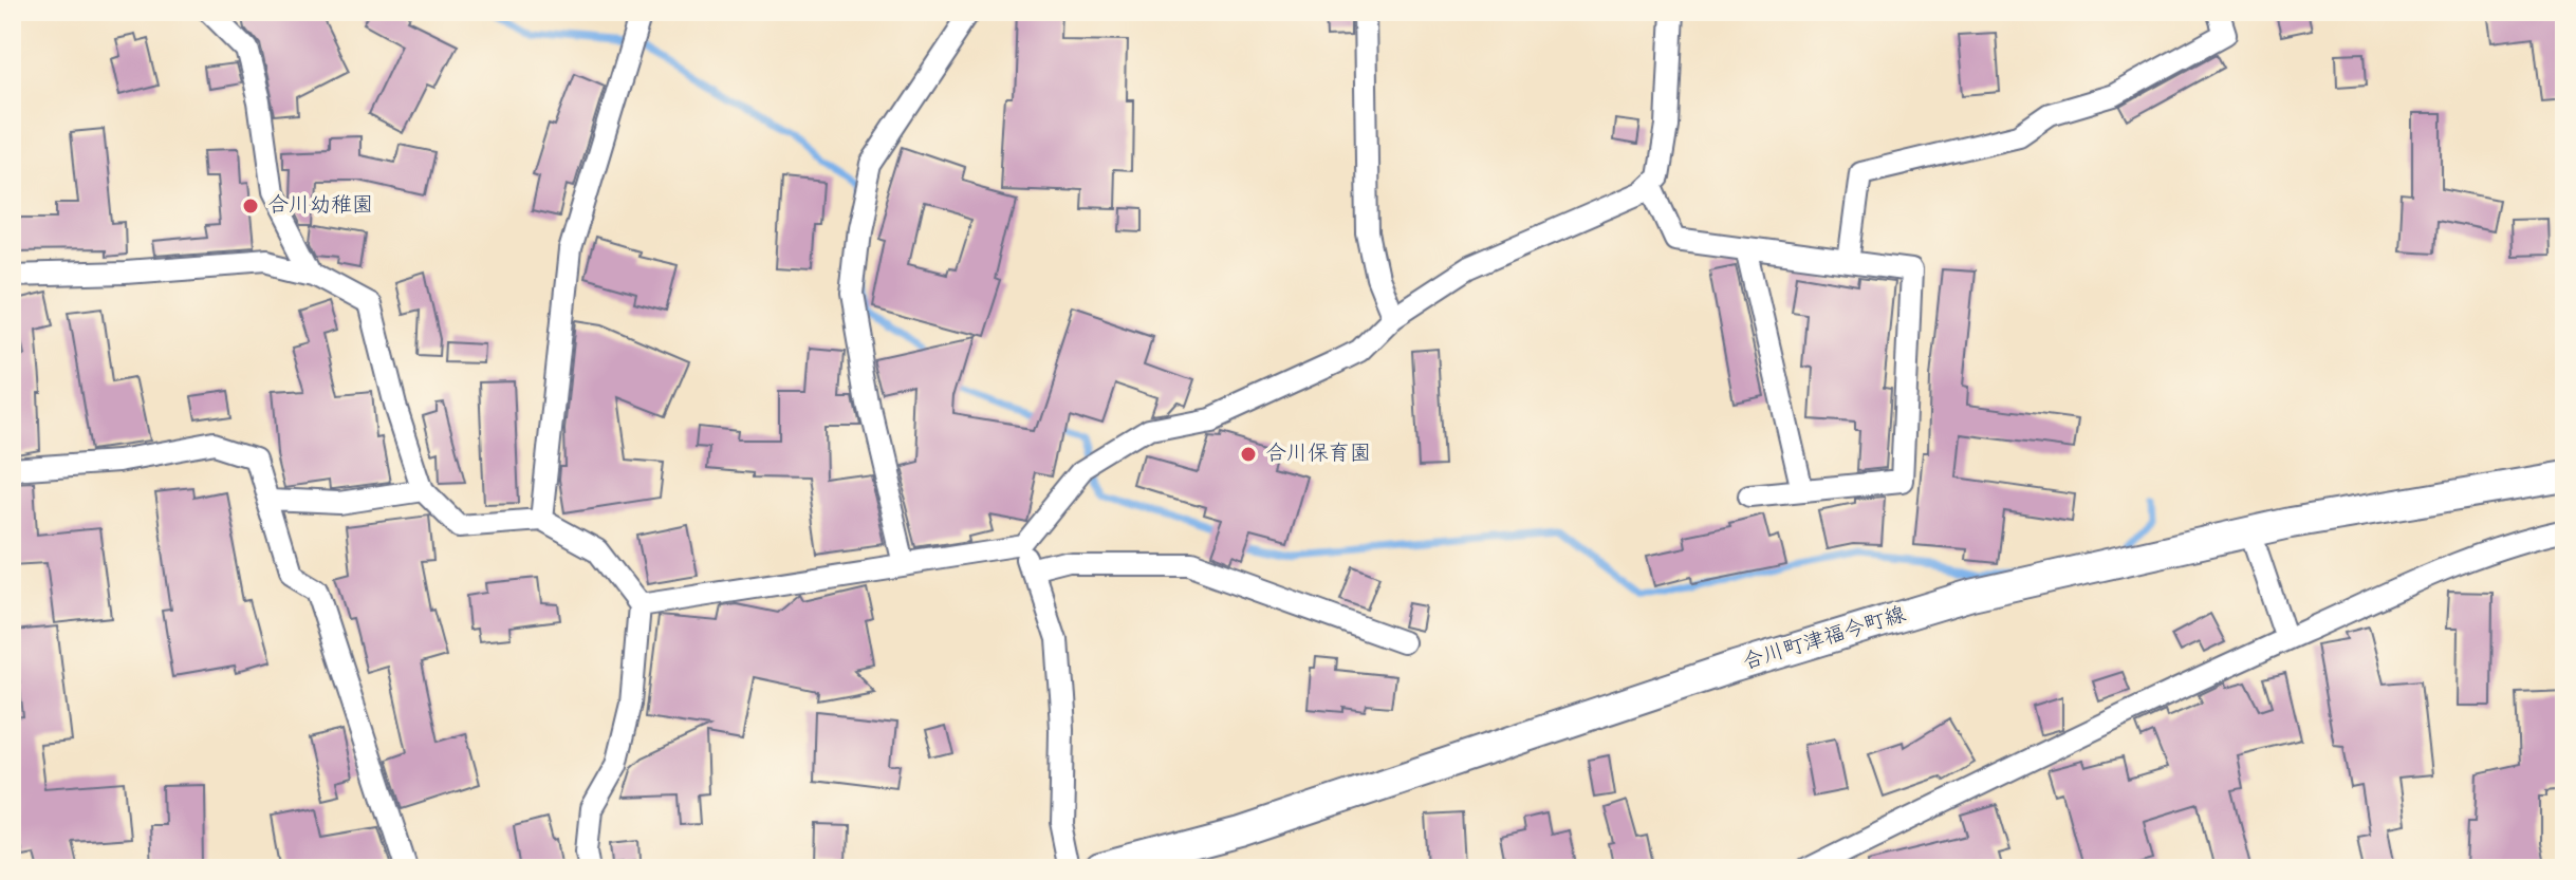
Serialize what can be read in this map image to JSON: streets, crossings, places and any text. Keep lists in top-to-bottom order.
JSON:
{
  "streets": {
    "street": ["合川町津福今町線"]
  },
  "places": ["合川幼稚園", "合川保育園"]
}
